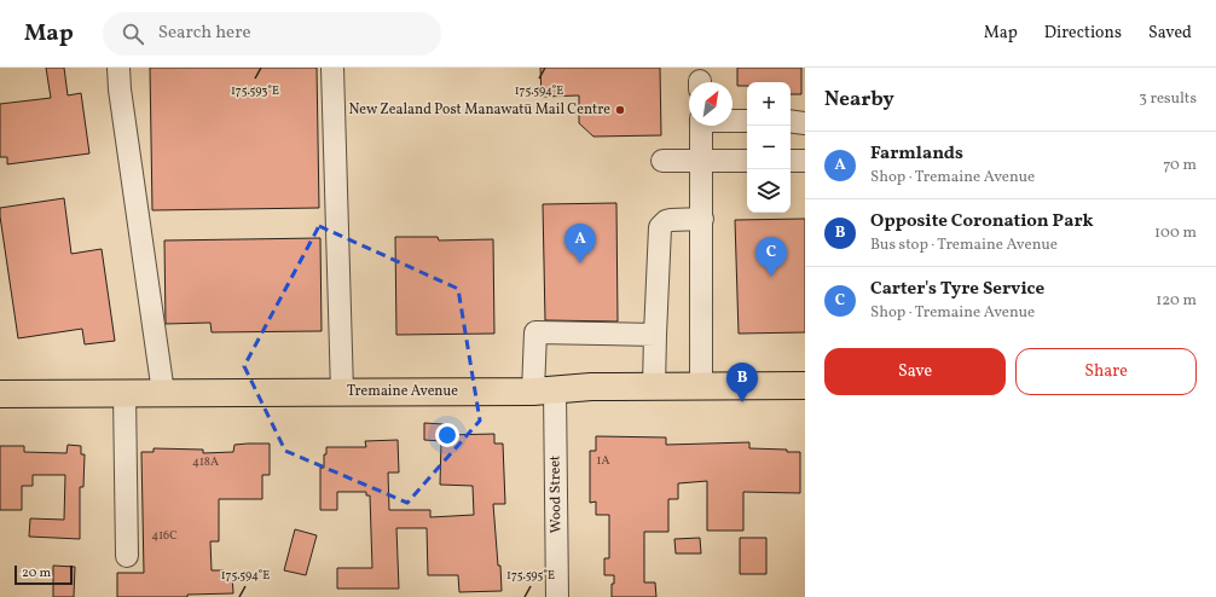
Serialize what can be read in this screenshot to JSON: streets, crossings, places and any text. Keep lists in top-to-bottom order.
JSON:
{
  "streets": {
    "main road": ["Tremaine Avenue"],
    "street": ["Wood Street"]
  },
  "crossings": [
    ["Tremaine Avenue", "Wood Street"]
  ],
  "places": ["New Zealand Post Manawatū Mail Centre"],
  "house_numbers": ["1A", "418A", "416C"],
  "scale_bar": "20 m",
  "north": "top right",
  "page": {
    "header": "Map",
    "search": "Search here",
    "nav": ["Map", "Directions", "Saved"],
    "heading": ["Nearby", "3 results"],
    "map_buttons": ["+", "−"],
    "list": [
      {
        "mark": "A",
        "name": "Farmlands",
        "note": "Shop · Tremaine Avenue",
        "value": "70 m"
      },
      {
        "mark": "B",
        "name": "Opposite Coronation Park",
        "note": "Bus stop · Tremaine Avenue",
        "value": "100 m"
      },
      {
        "mark": "C",
        "name": "Carter's Tyre Service",
        "note": "Shop · Tremaine Avenue",
        "value": "120 m"
      }
    ],
    "pins": ["A", "C", "B"],
    "buttons": ["Save", "Share"],
    "scale": "20 m"
  },
  "coordinates": ["175.593°E", "175.594°E", "175.595°E"]
}
